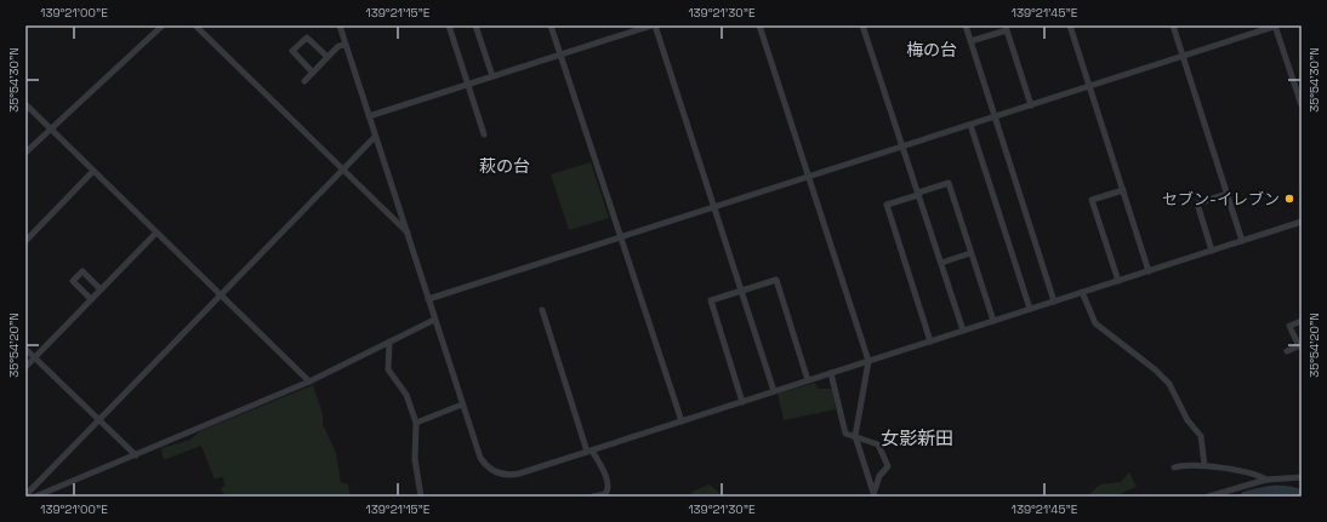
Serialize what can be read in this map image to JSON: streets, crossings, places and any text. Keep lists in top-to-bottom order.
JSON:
{
  "districts": ["梅の台", "萩の台", "女影新田"],
  "places": ["セブン-イレブン"],
  "coordinates": [
    "139°21'00\"E",
    "139°21'15\"E",
    "139°21'30\"E",
    "139°21'45\"E",
    "35°54'30\"N",
    "35°54'20\"N"
  ]
}
